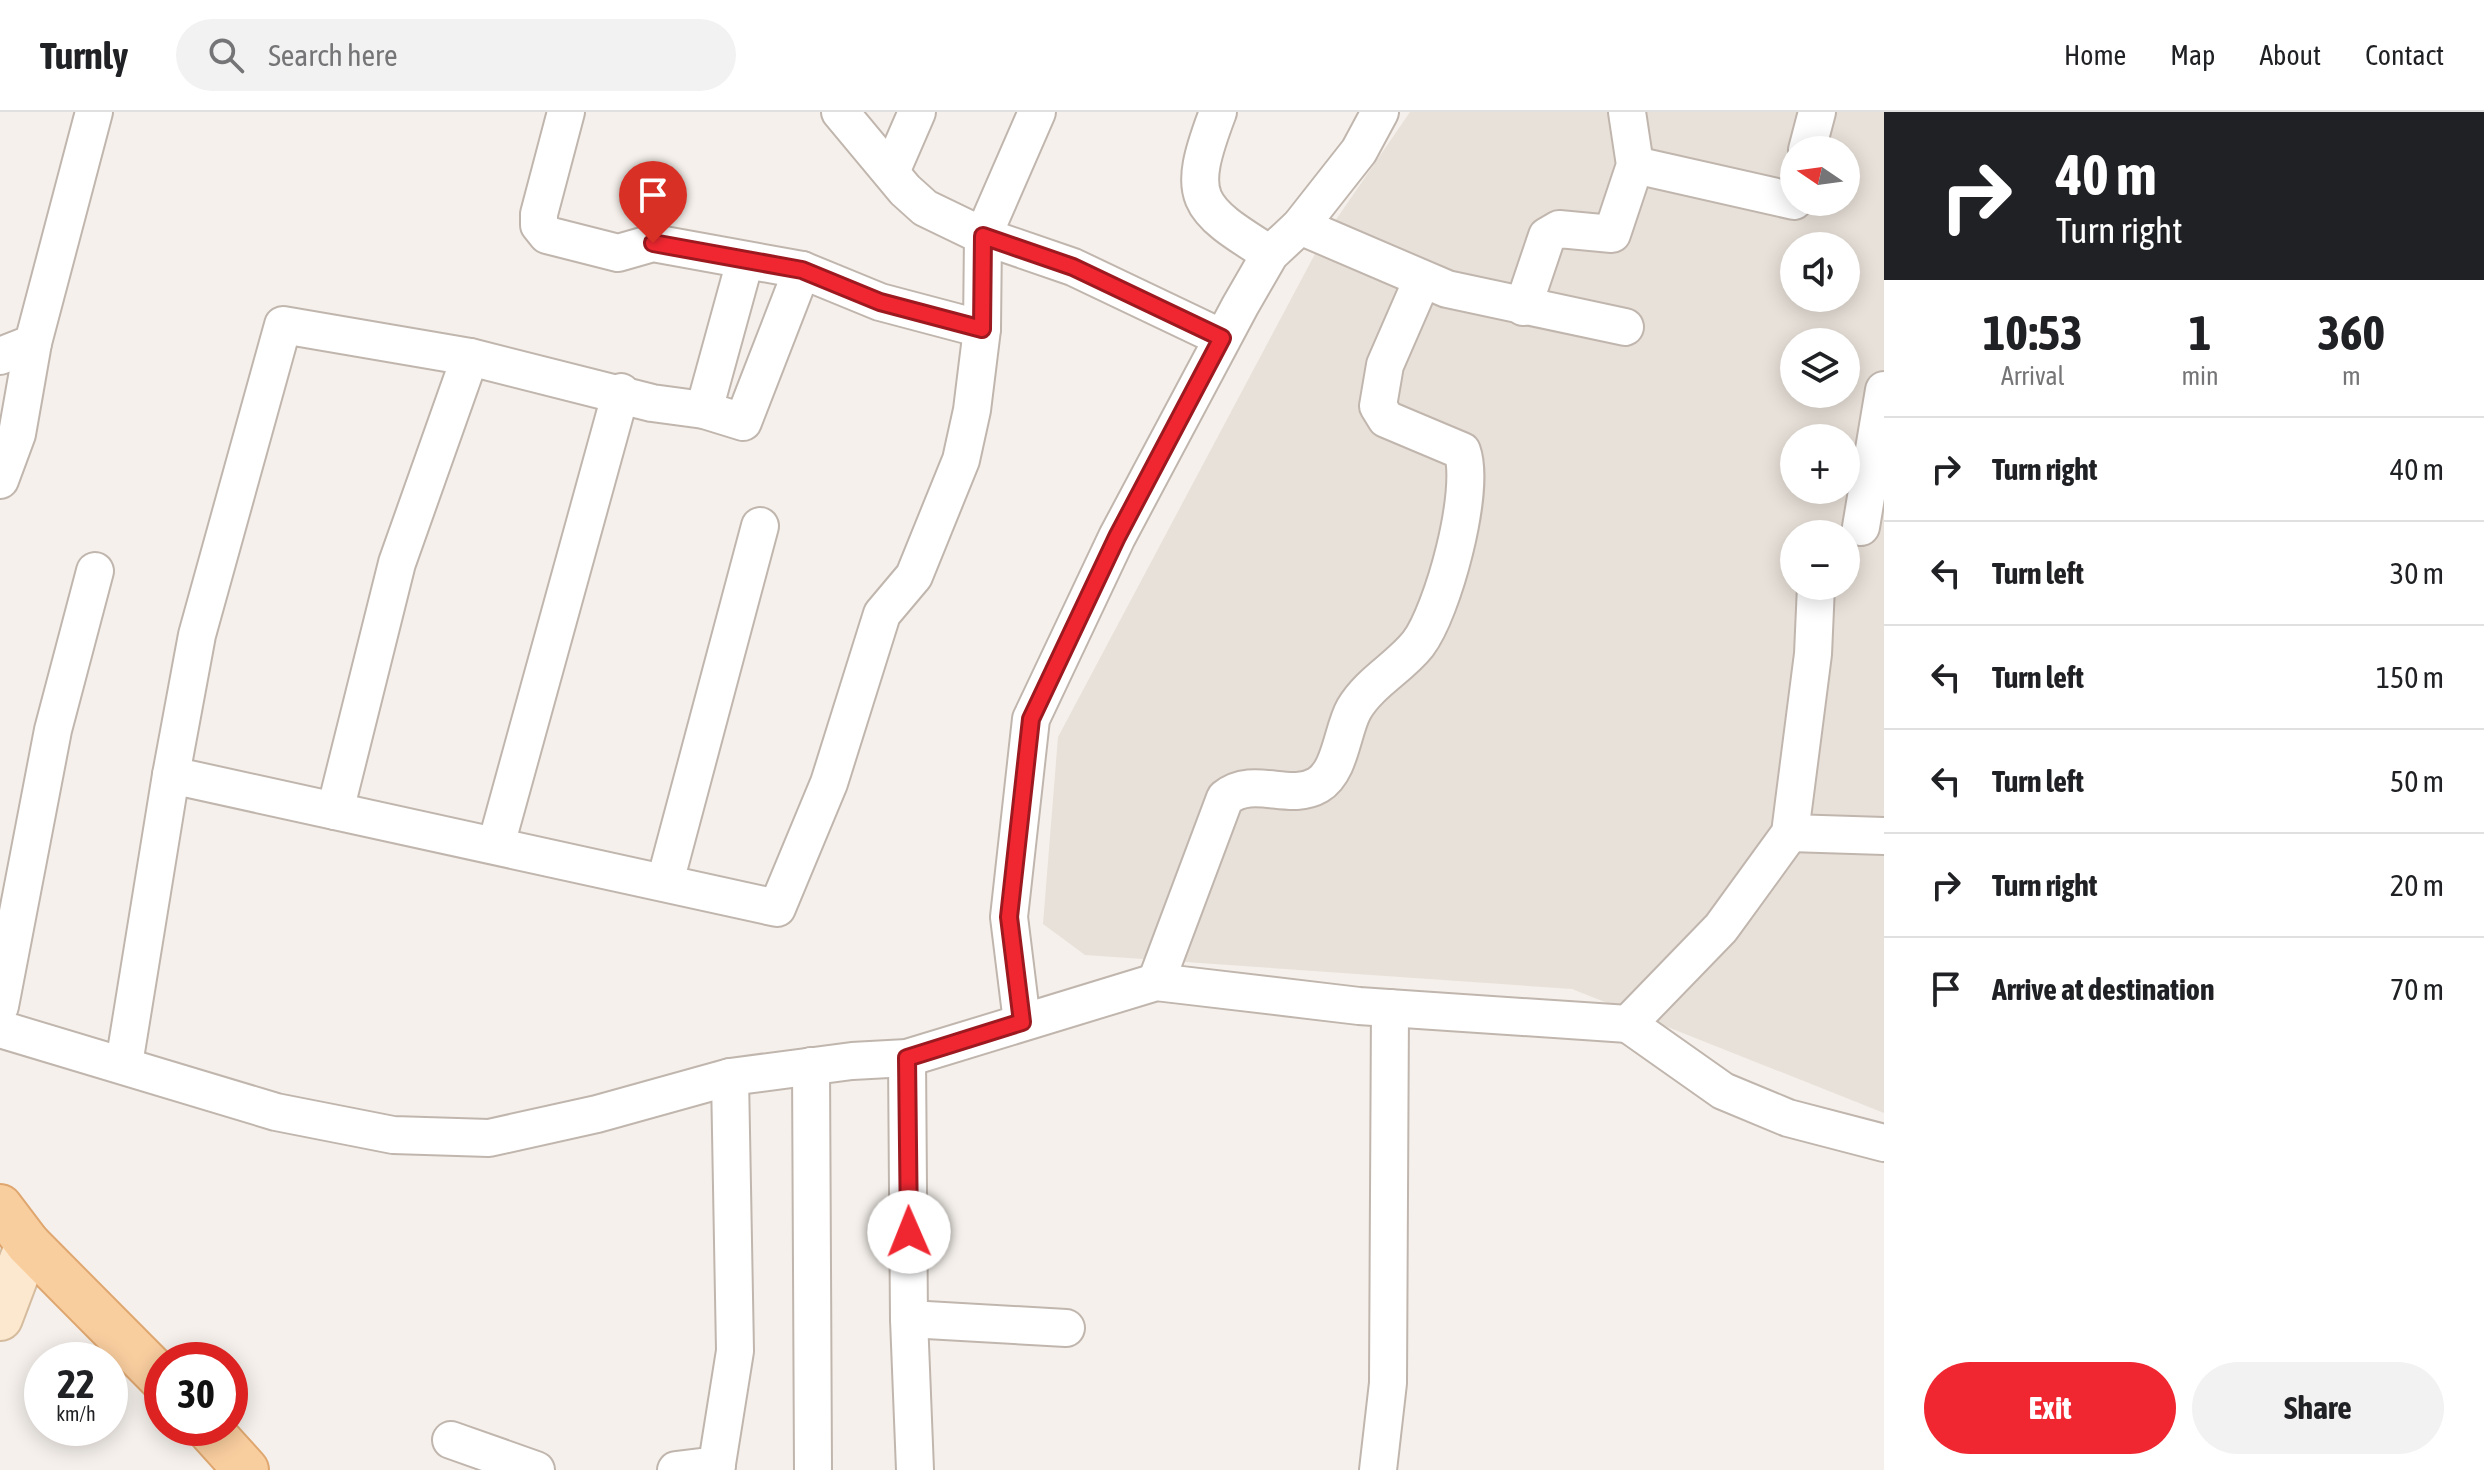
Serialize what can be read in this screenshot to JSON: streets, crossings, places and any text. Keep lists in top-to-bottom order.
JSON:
{
  "north": "left",
  "page": {
    "header": "Turnly",
    "search": "Search here",
    "nav": [
      "Home",
      "Map",
      "About",
      "Contact"
    ],
    "turn": ["40 m", "Turn right"],
    "map_buttons": ["+", "−"],
    "eta": [
      "10:53",
      "Arrival",
      "1",
      "min",
      "360",
      "m"
    ],
    "list": [
      {
        "name": "Turn right",
        "value": "40 m"
      },
      {
        "name": "Turn left",
        "value": "30 m"
      },
      {
        "name": "Turn left",
        "value": "150 m"
      },
      {
        "name": "Turn left",
        "value": "50 m"
      },
      {
        "name": "Turn right",
        "value": "20 m"
      },
      {
        "name": "Arrive at destination",
        "value": "70 m"
      }
    ],
    "speed": "22 km/h",
    "limit": "30",
    "buttons": ["Exit", "Share"]
  }
}
